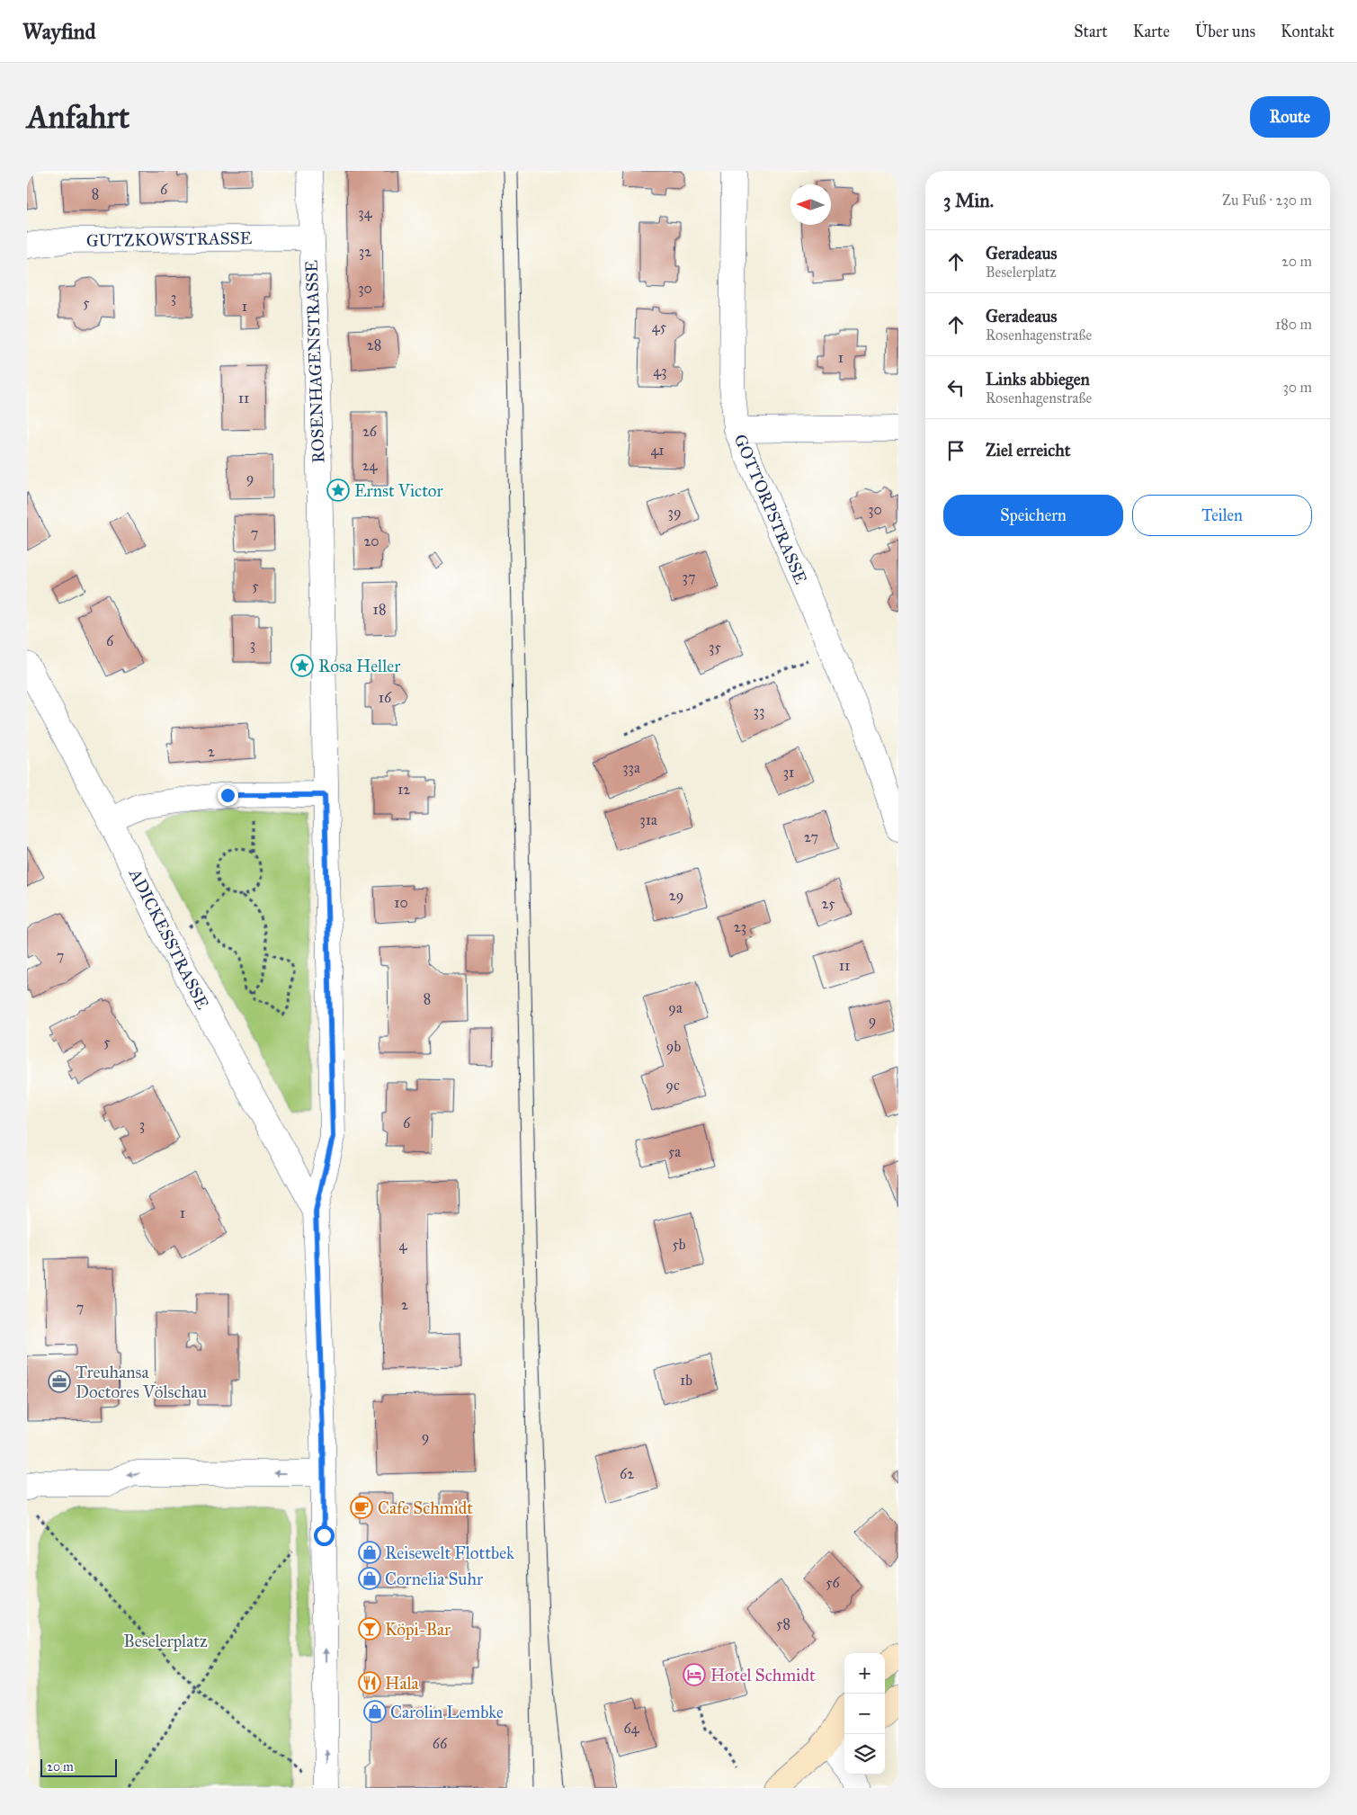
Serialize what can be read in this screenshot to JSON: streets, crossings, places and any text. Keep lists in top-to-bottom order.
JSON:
{
  "streets": {
    "street": [
      "GUTZKOWSTRASSE",
      "ROSENHAGENSTRASSE",
      "GOTTORPSTRASSE",
      "ADICKESSTRASSE"
    ]
  },
  "crossings": [
    ["GUTZKOWSTRASSE", "ROSENHAGENSTRASSE"],
    ["ROSENHAGENSTRASSE", "ADICKESSTRASSE"]
  ],
  "parks": ["Beselerplatz"],
  "places": {
    "place": ["Ernst Victor", "Rosa Heller"],
    "office": ["Treuhansa Doctores Völschau"],
    "cafe": ["Cafe Schmidt"],
    "shop": ["Reisewelt Flottbek", "Cornelia Suhr", "Carolin Lembke"],
    "bar": ["Köpi-Bar"],
    "hotel": ["Hotel Schmidt"],
    "restaurant": ["Hala"]
  },
  "house_numbers": [
    "6",
    "8",
    "34",
    "32",
    "30",
    "3",
    "5",
    "1",
    "45",
    "28",
    "1",
    "43",
    "11",
    "26",
    "41",
    "24",
    "9",
    "30",
    "39",
    "7",
    "20",
    "37",
    "5",
    "18",
    "6",
    "3",
    "35",
    "16",
    "33",
    "2",
    "33a",
    "31",
    "12",
    "31a",
    "27",
    "29",
    "10",
    "25",
    "23",
    "7",
    "11",
    "8",
    "9a",
    "9",
    "5",
    "9b",
    "9c",
    "6",
    "3",
    "5a",
    "1",
    "5b",
    "4",
    "2",
    "7",
    "1b",
    "9",
    "62",
    "56",
    "58",
    "64",
    "66"
  ],
  "scale_bar": "20 m",
  "north": "left",
  "page": {
    "header": "Wayfind",
    "nav": [
      "Start",
      "Karte",
      "Über uns",
      "Kontakt"
    ],
    "buttons": [
      "Route",
      ["Speichern", "Teilen"]
    ],
    "title": "Anfahrt",
    "heading": ["3 Min.", "Zu Fuß · 230 m"],
    "list": [
      ["Geradeaus", "Beselerplatz", "20 m"],
      ["Geradeaus", "Rosenhagenstraße", "180 m"],
      ["Links abbiegen", "Rosenhagenstraße", "30 m"],
      "Ziel erreicht"
    ],
    "map_buttons": ["+", "−"],
    "scale": "20 m"
  }
}
